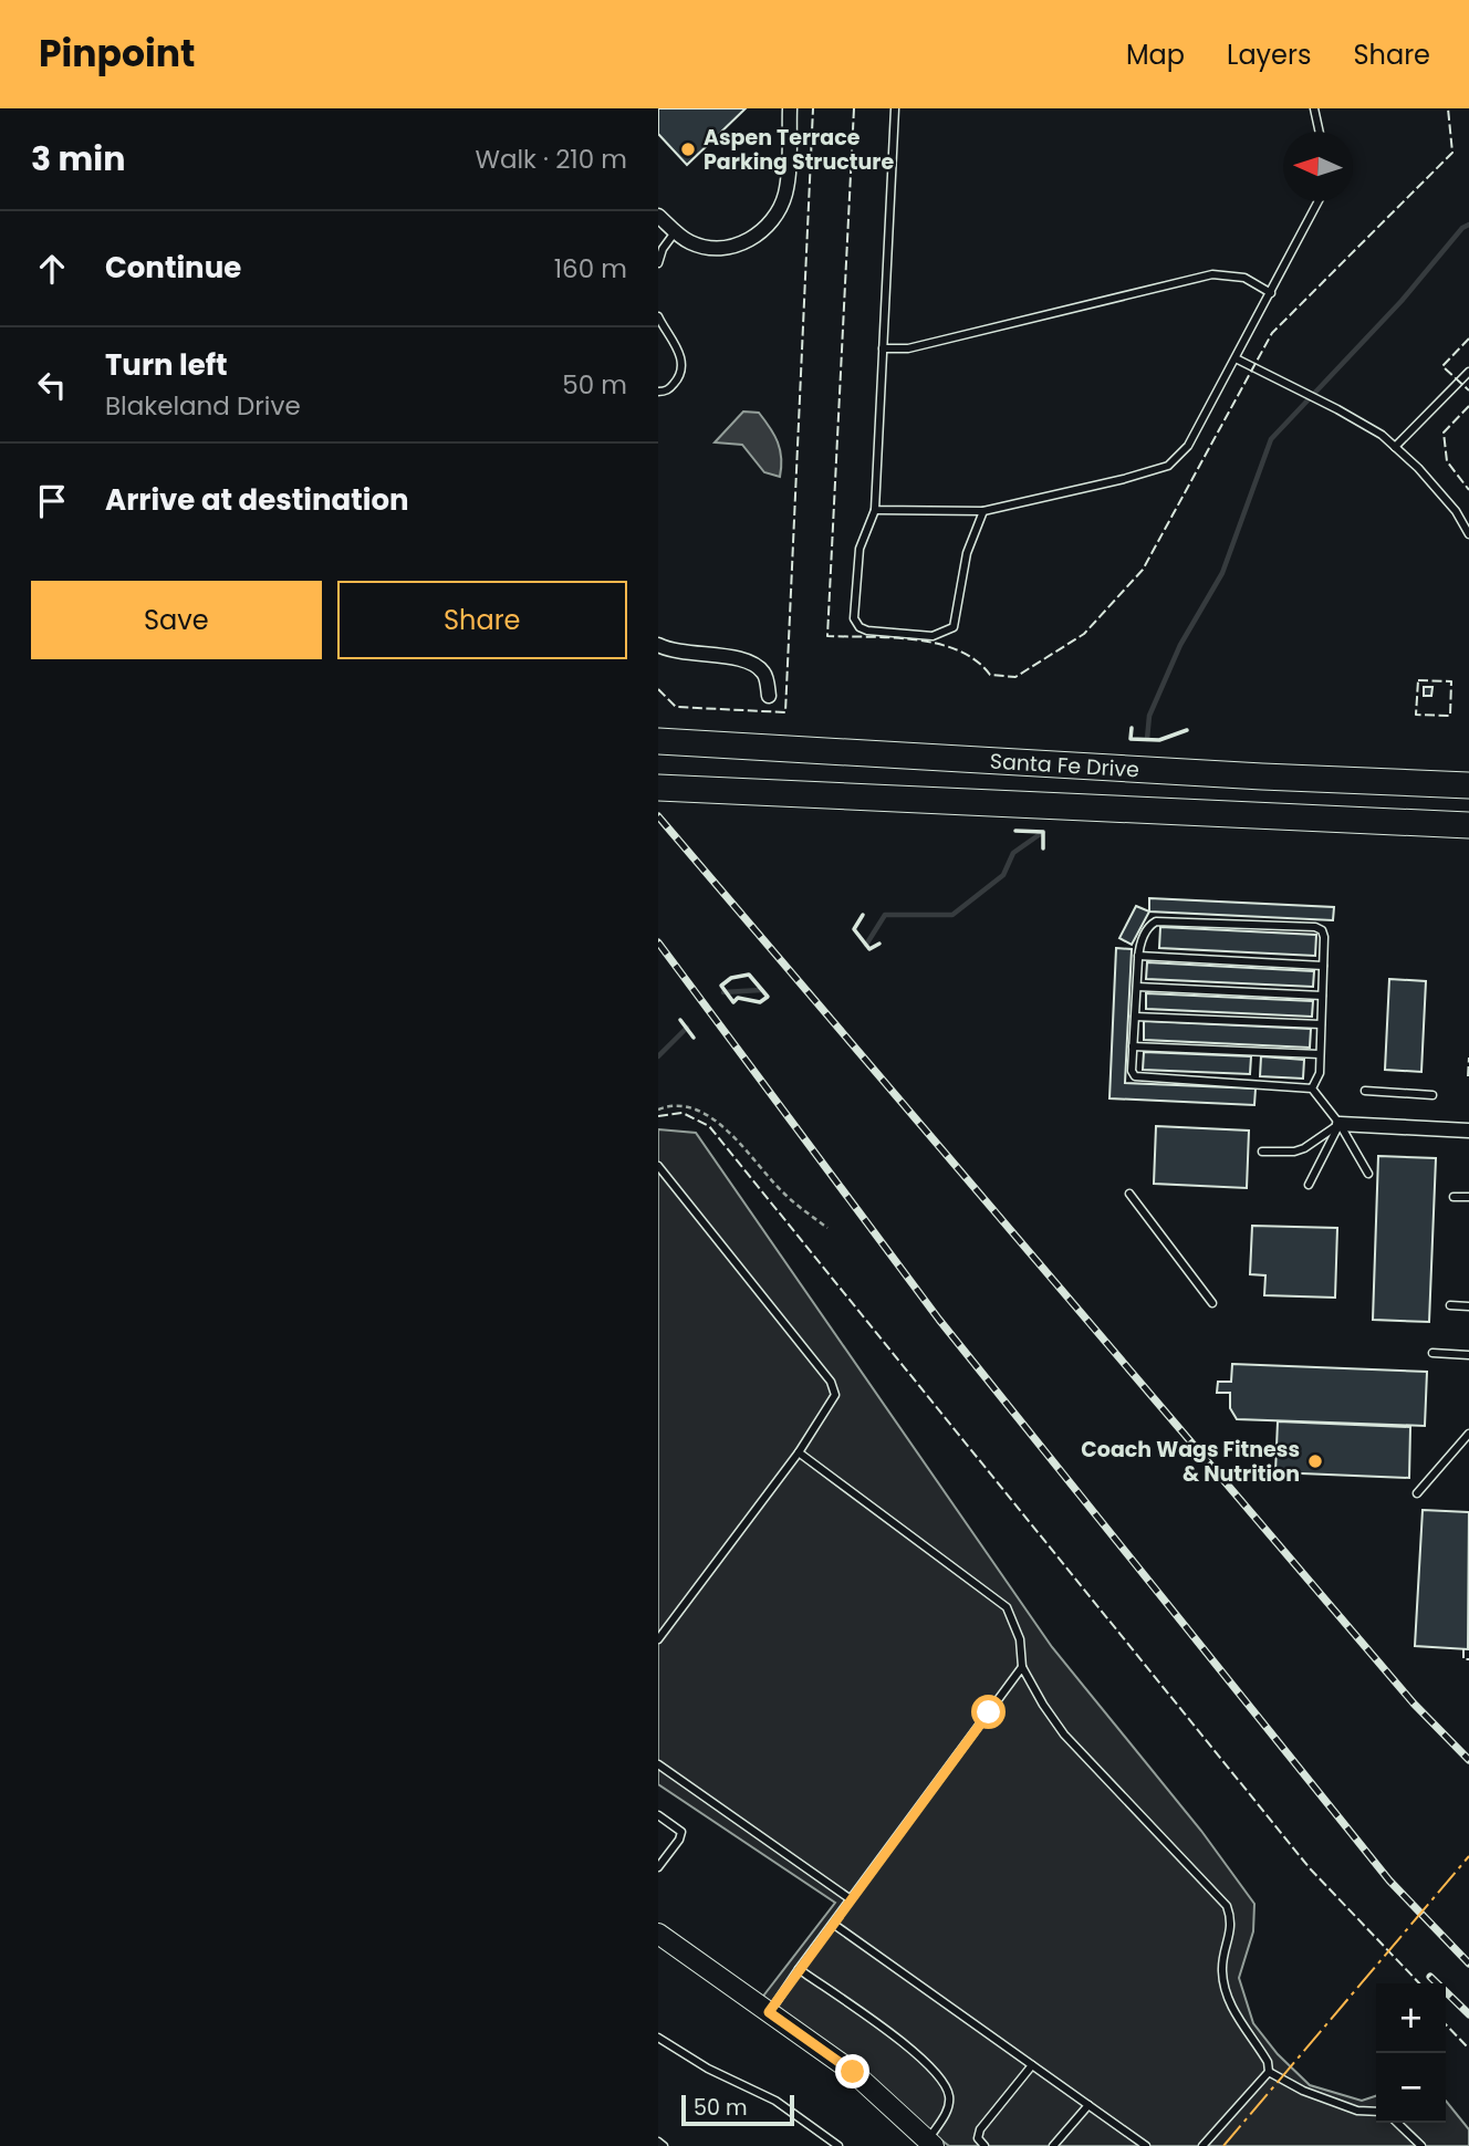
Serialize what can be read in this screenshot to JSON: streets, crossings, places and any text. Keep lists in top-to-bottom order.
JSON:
{
  "streets": {
    "highway": ["Santa Fe Drive"]
  },
  "places": ["Aspen Terrace Parking Structure", "Coach Wags Fitness & Nutrition"],
  "scale_bar": "50 m",
  "north": "left",
  "page": {
    "header": "Pinpoint",
    "nav": ["Map", "Layers", "Share"],
    "heading": ["3 min", "Walk · 210 m"],
    "list": [
      ["Continue", "160 m"],
      ["Turn left", "Blakeland Drive", "50 m"],
      "Arrive at destination"
    ],
    "buttons": ["Save", "Share"],
    "map_buttons": ["+", "−"],
    "scale": "50 m"
  }
}
